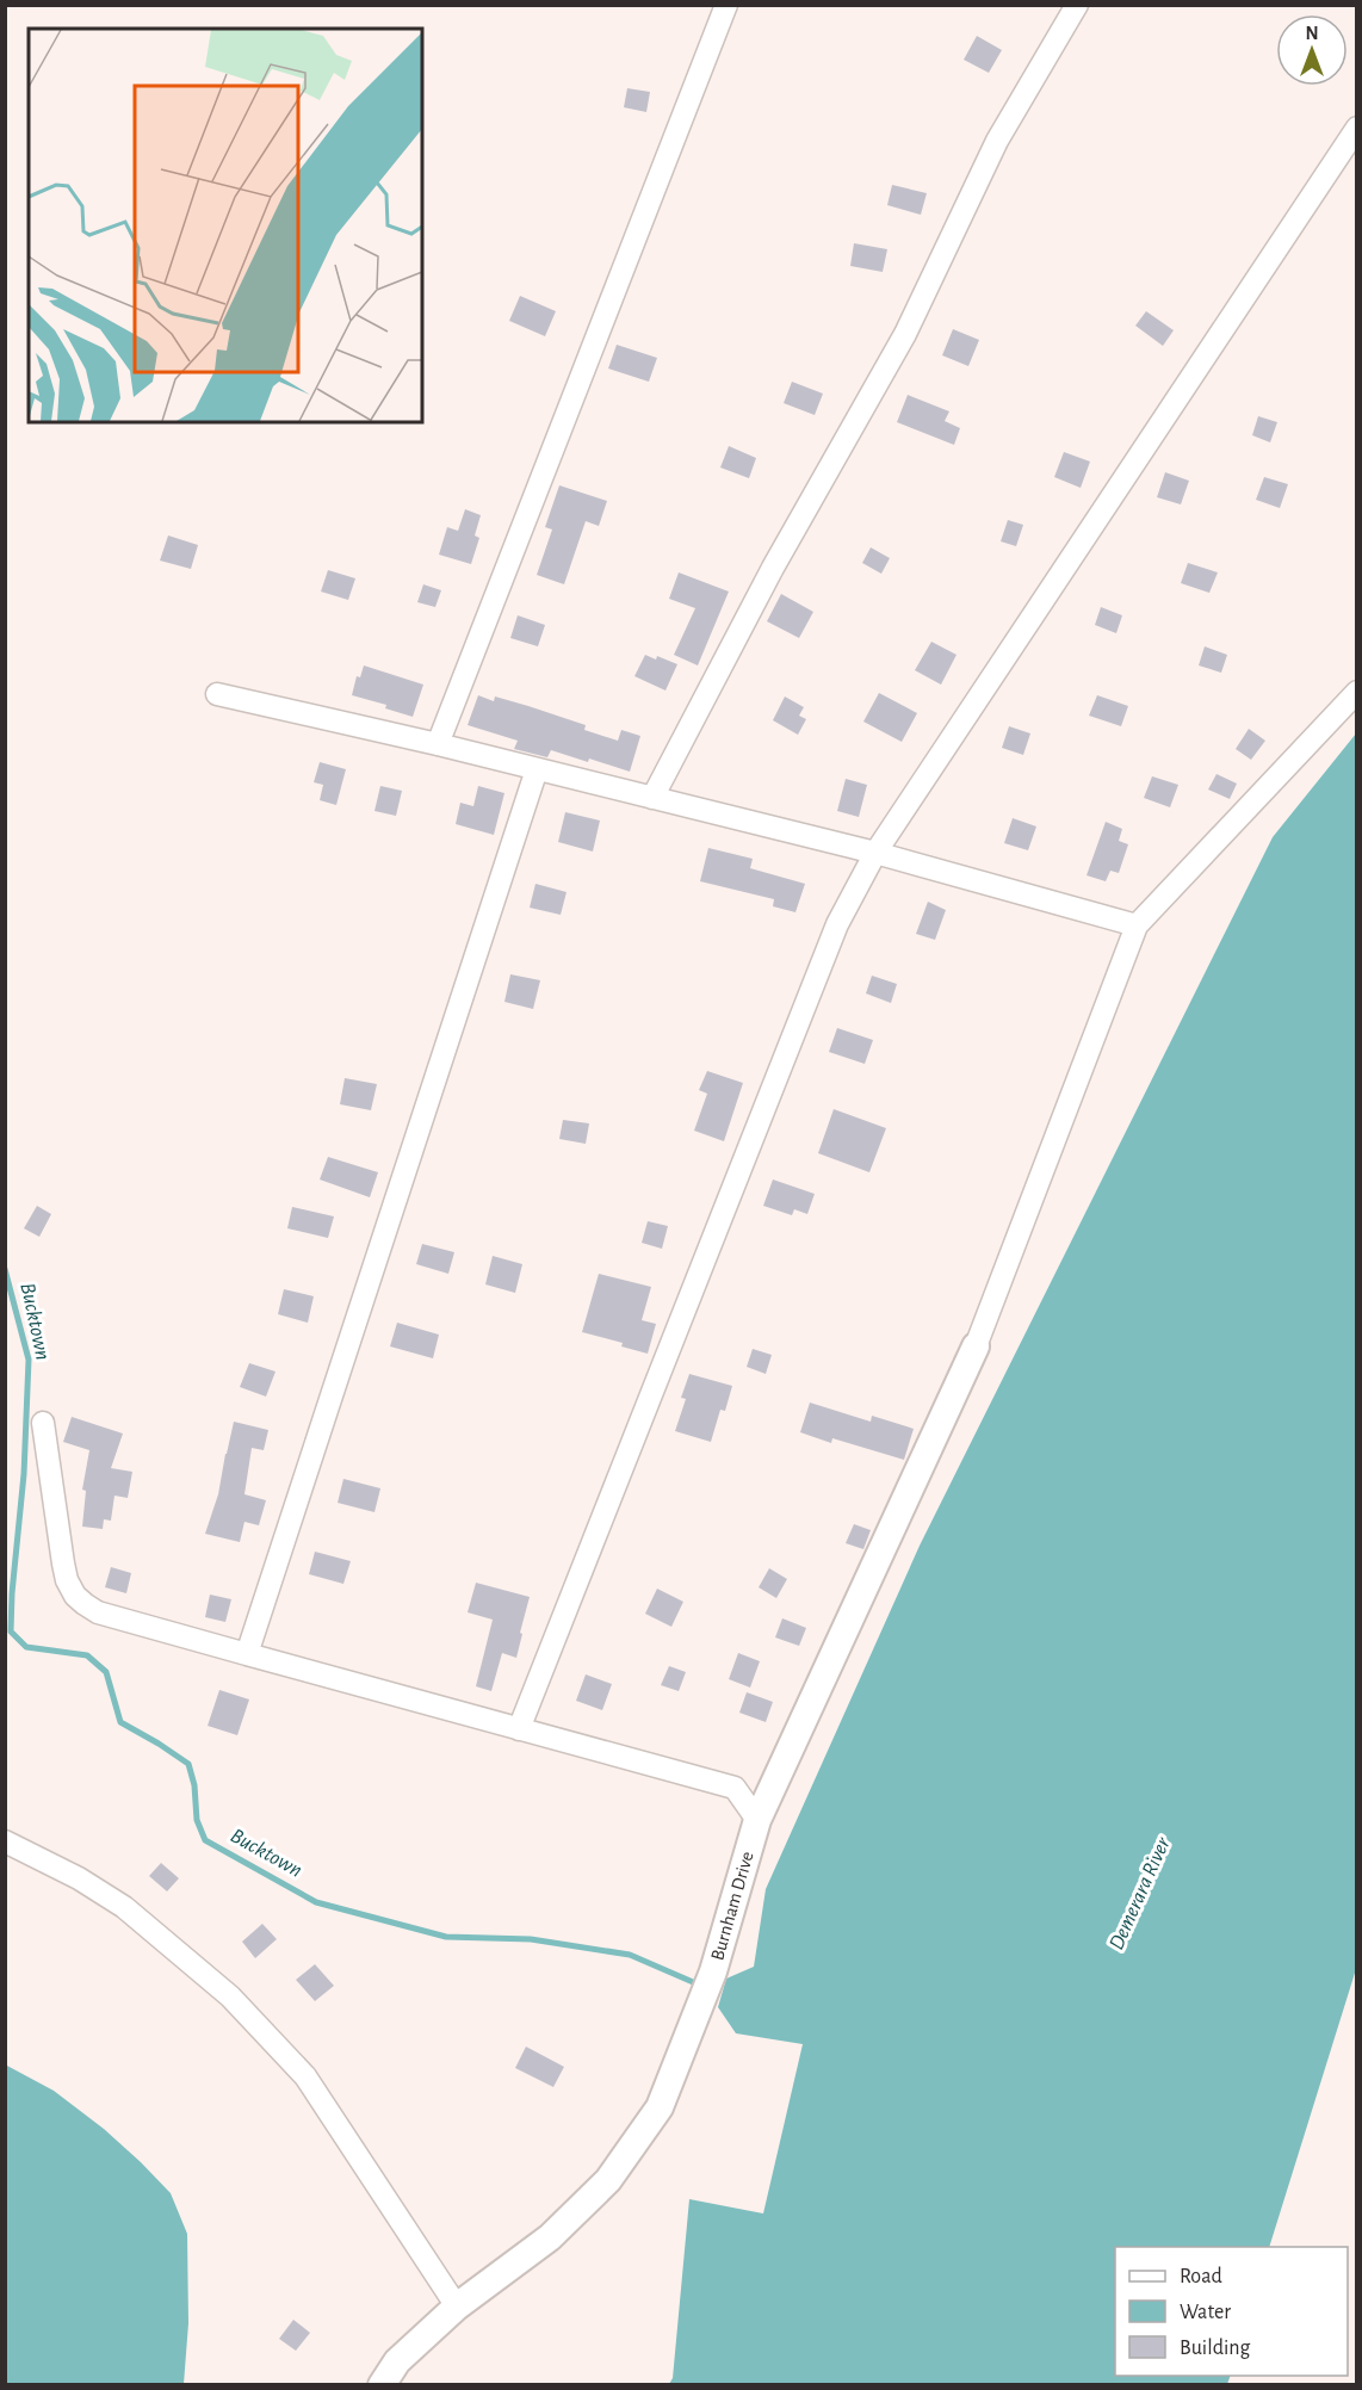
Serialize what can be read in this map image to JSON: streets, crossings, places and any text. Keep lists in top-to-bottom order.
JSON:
{
  "streets": {
    "street": ["Burnham Drive"]
  },
  "water": ["Bucktown", "Demerara River"],
  "legend": ["Road", "Water", "Building"],
  "north": "top"
}
